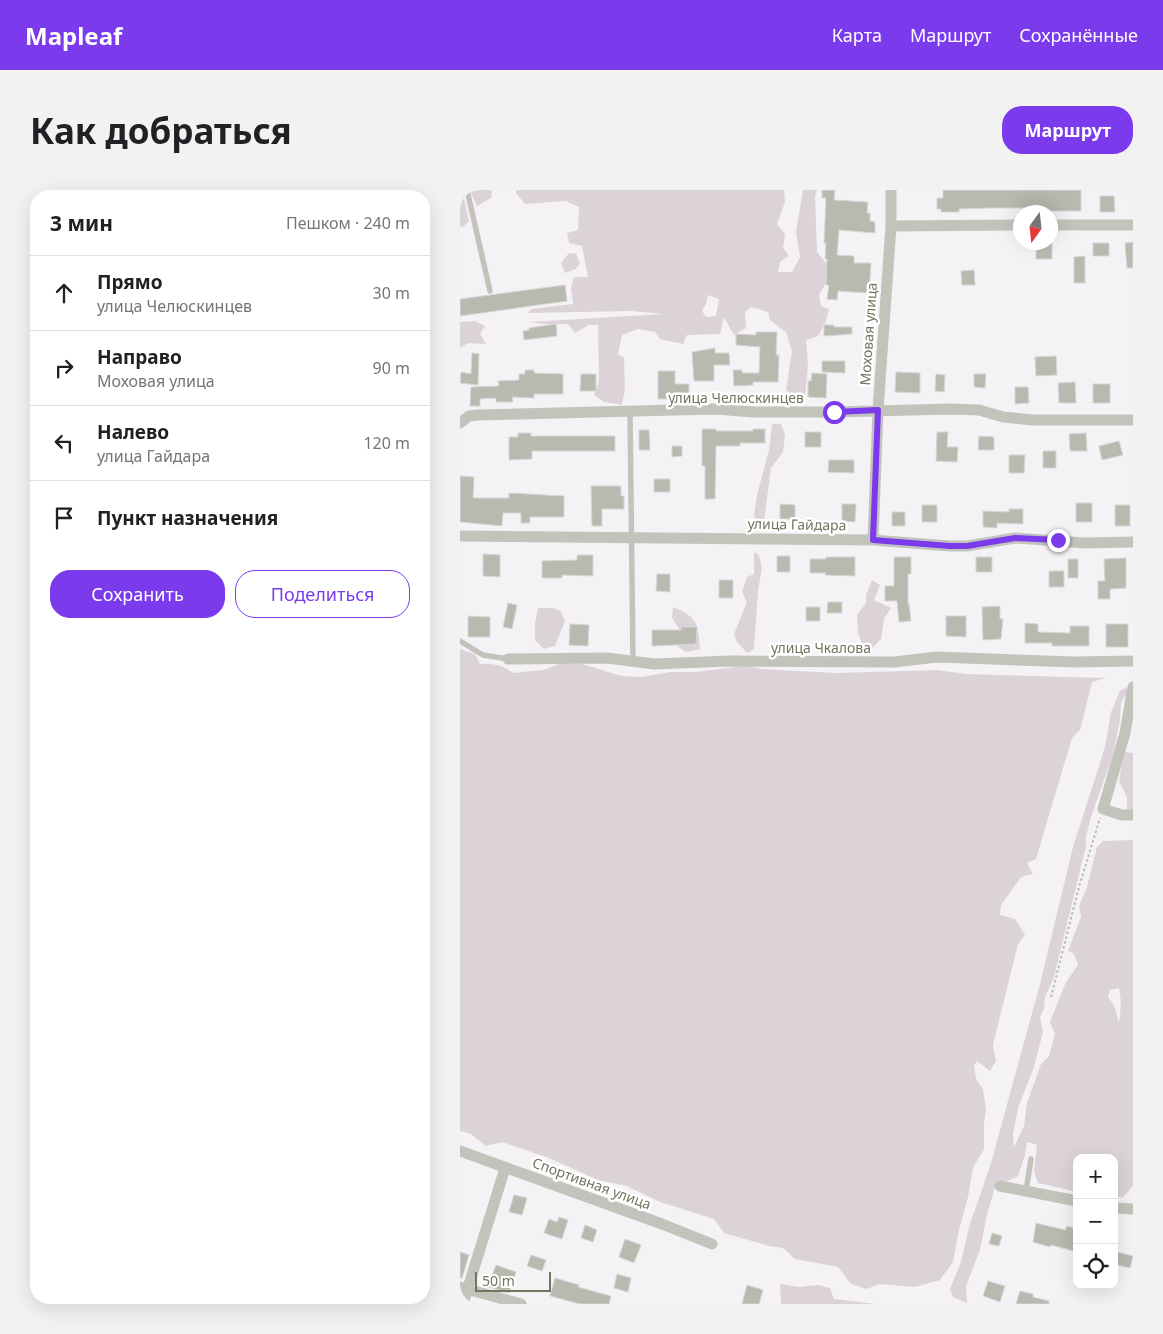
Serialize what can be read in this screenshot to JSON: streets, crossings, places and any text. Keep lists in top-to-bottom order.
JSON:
{
  "streets": {
    "street": [
      "Моховая улица",
      "улица Челюскинцев",
      "улица Гайдара",
      "улица Чкалова",
      "Спортивная улица"
    ]
  },
  "crossings": [
    ["Моховая улица", "улица Челюскинцев"],
    ["Моховая улица", "улица Гайдара"]
  ],
  "scale_bar": "50 m",
  "north": "bottom",
  "page": {
    "header": "Mapleaf",
    "nav": ["Карта", "Маршрут", "Сохранённые"],
    "buttons": [
      "Маршрут",
      ["Сохранить", "Поделиться"]
    ],
    "title": "Как добраться",
    "heading": ["3 мин", "Пешком · 240 m"],
    "list": [
      ["Прямо", "улица Челюскинцев", "30 m"],
      ["Направо", "Моховая улица", "90 m"],
      ["Налево", "улица Гайдара", "120 m"],
      "Пункт назначения"
    ],
    "map_buttons": ["+", "−"],
    "scale": "50 m"
  }
}
